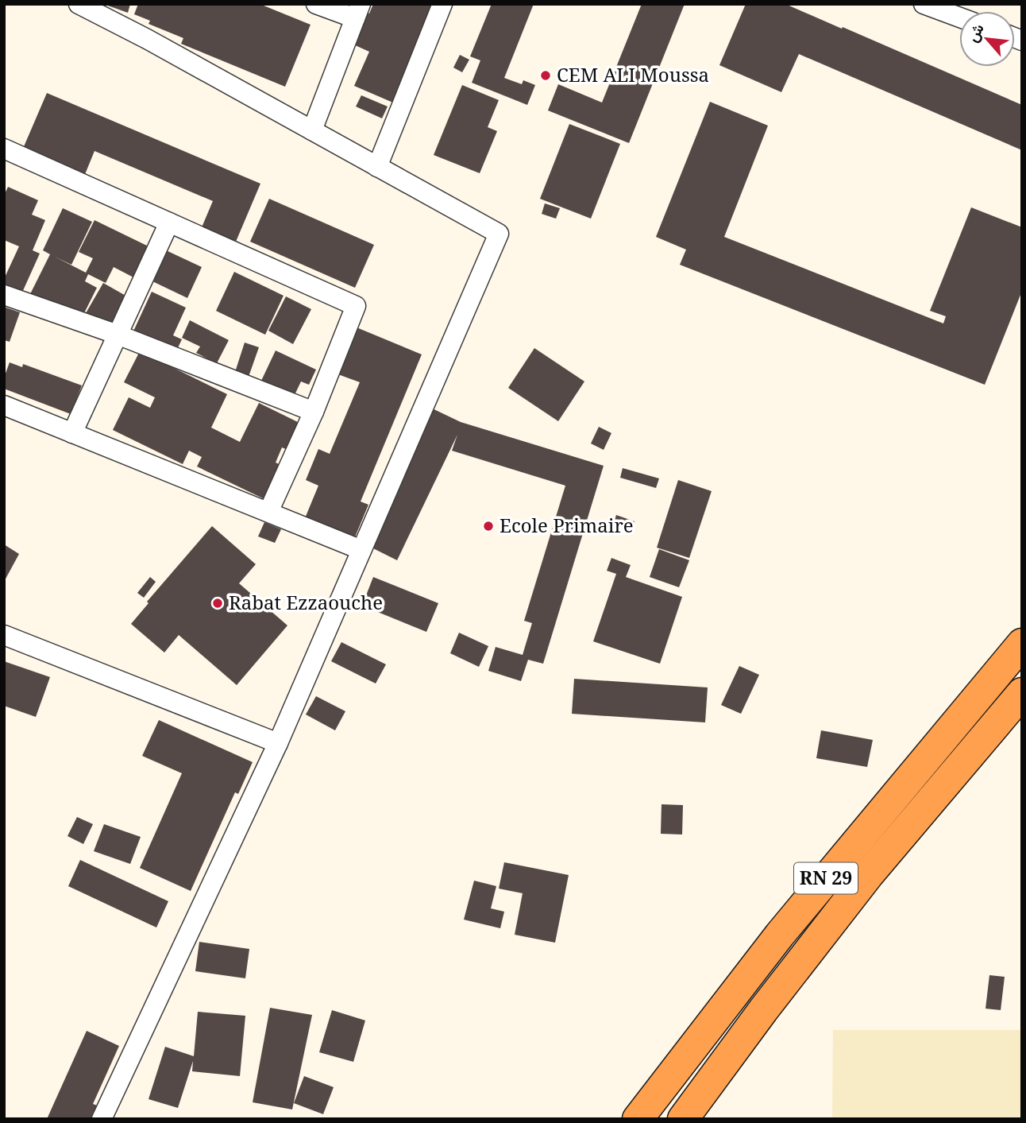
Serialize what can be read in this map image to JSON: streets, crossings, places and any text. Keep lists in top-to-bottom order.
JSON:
{
  "streets": {
    "highway": ["RN 29"]
  },
  "places": ["CEM ALI Moussa", "Ecole Primaire", "Rabat Ezzaouche"],
  "north": "top left"
}
